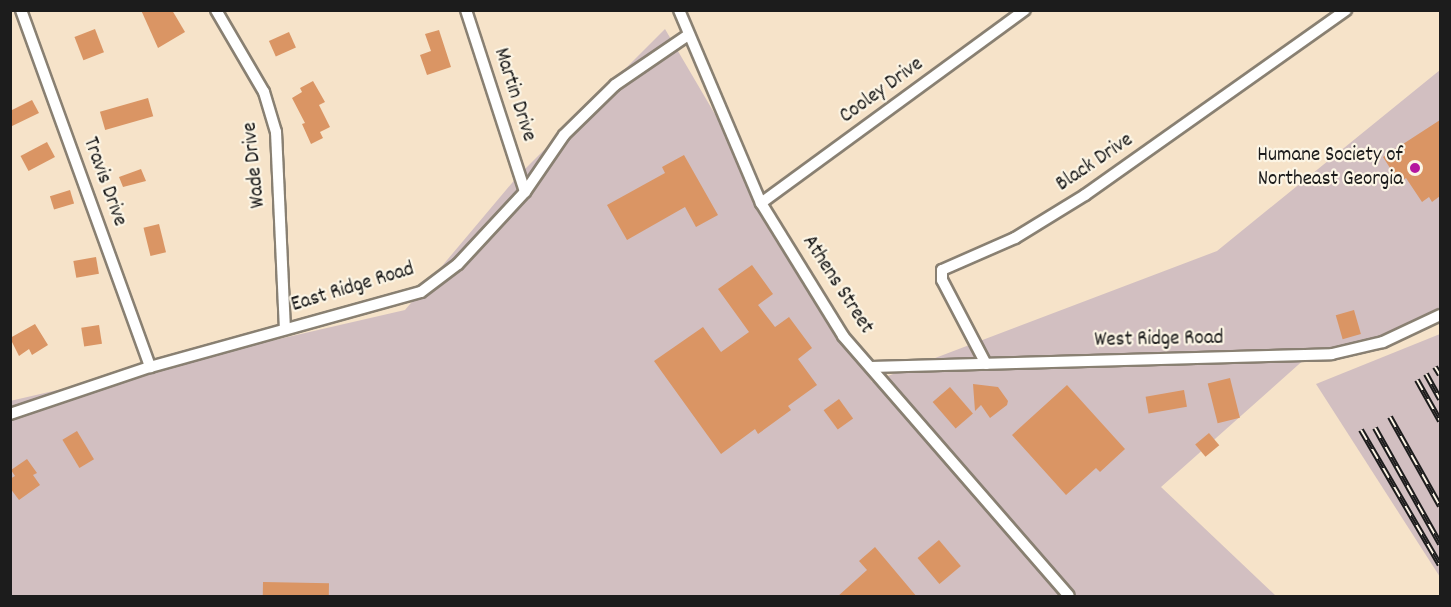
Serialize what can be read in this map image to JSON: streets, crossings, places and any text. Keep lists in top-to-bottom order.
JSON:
{
  "streets": {
    "street": [
      "Cooley Drive",
      "Martin Drive",
      "Black Drive",
      "Wade Drive",
      "Travis Drive",
      "Athens Street",
      "East Ridge Road",
      "West Ridge Road"
    ]
  },
  "crossings": [
    ["Cooley Drive", "Athens Street"],
    ["Martin Drive", "East Ridge Road"],
    ["Black Drive", "West Ridge Road"],
    ["Wade Drive", "East Ridge Road"],
    ["Travis Drive", "East Ridge Road"],
    ["Athens Street", "East Ridge Road"],
    ["Athens Street", "West Ridge Road"]
  ],
  "places": ["Humane Society of Northeast Georgia"]
}
